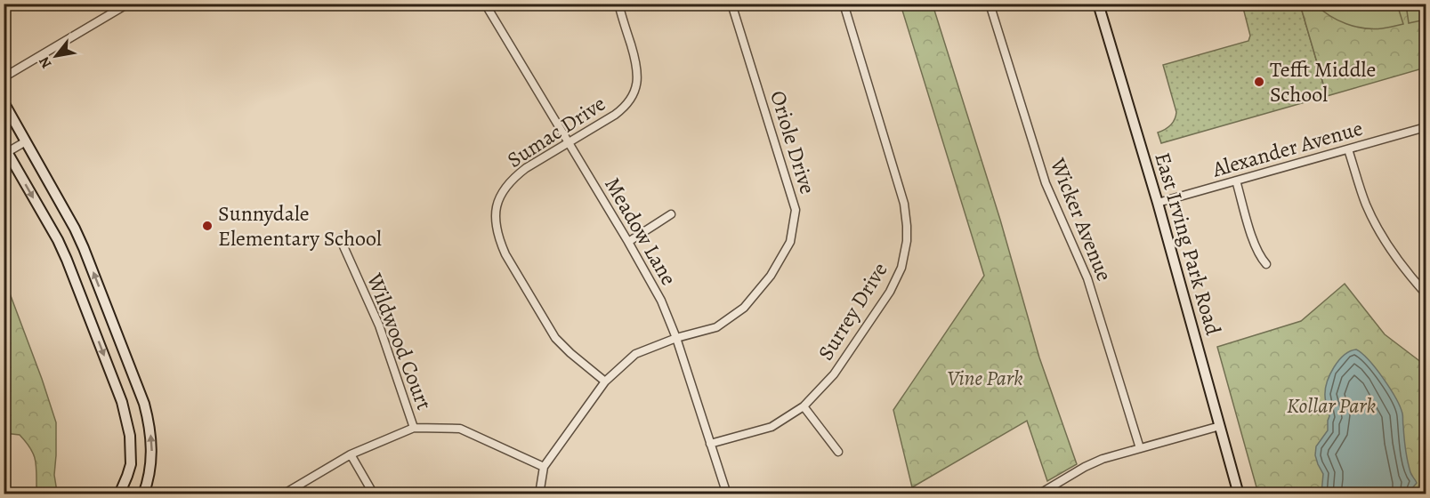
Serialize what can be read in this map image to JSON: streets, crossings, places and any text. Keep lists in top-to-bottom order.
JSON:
{
  "streets": {
    "street": [
      "Sumac Drive",
      "Oriole Drive",
      "Alexander Avenue",
      "Wicker Avenue",
      "Meadow Lane",
      "East Irving Park Road",
      "Surrey Drive",
      "Wildwood Court"
    ]
  },
  "crossings": [
    ["Sumac Drive", "Oriole Drive"],
    ["Sumac Drive", "Meadow Lane"],
    ["Oriole Drive", "Meadow Lane"],
    ["Alexander Avenue", "East Irving Park Road"],
    ["Meadow Lane", "Surrey Drive"]
  ],
  "parks": ["Vine Park", "Kollar Park"],
  "places": ["Tefft Middle School", "Sunnydale Elementary School"],
  "north": "bottom left"
}
